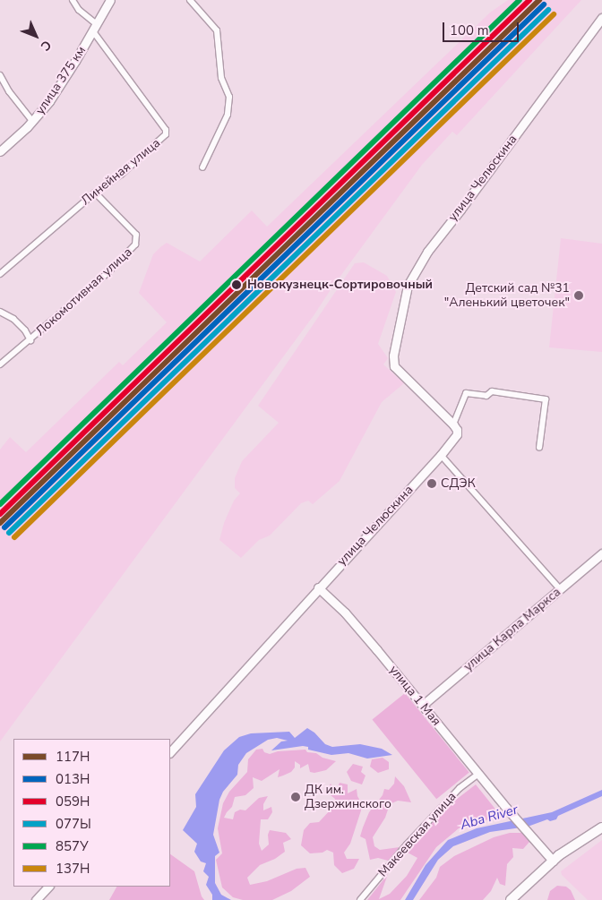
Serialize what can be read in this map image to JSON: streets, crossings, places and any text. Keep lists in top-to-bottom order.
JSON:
{
  "streets": {
    "street": [
      "улица 375 км",
      "Линейная улица",
      "улица Челюскина",
      "Локомотивная улица",
      "улица Карла Маркса",
      "улица 1 Мая",
      "Макеевская улица"
    ]
  },
  "crossings": [
    ["улица 375 км", "Линейная улица"],
    ["Линейная улица", "Локомотивная улица"],
    ["улица Челюскина", "улица 1 Мая"],
    ["улица Карла Маркса", "улица 1 Мая"],
    ["улица 1 Мая", "Макеевская улица"]
  ],
  "water": ["Aba River"],
  "places": [
    "Новокузнецк-Сортировочный",
    "Детский сад №31 \"Аленький цветочек\"",
    "СДЭК",
    "ДК им. Дзержинского"
  ],
  "lines": [
    "transit line 117Н",
    "transit line 059Н",
    "transit line 857У",
    "transit line 013Н",
    "transit line 077Ы",
    "transit line 137Н"
  ],
  "legend": [
    "117Н",
    "013Н",
    "059Н",
    "077Ы",
    "857У",
    "137Н"
  ],
  "scale_bar": "100 m",
  "north": "bottom right"
}
